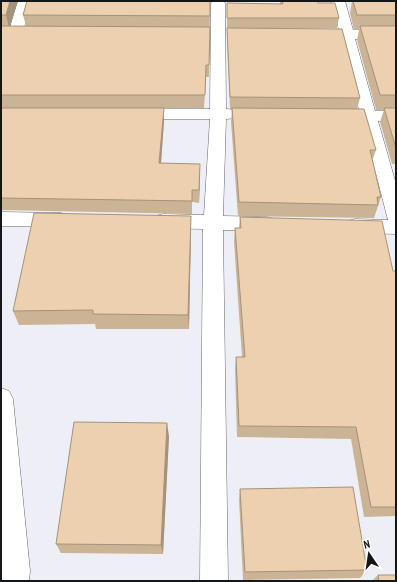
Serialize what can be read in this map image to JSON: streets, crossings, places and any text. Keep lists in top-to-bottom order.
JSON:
{
  "north": "top"
}
